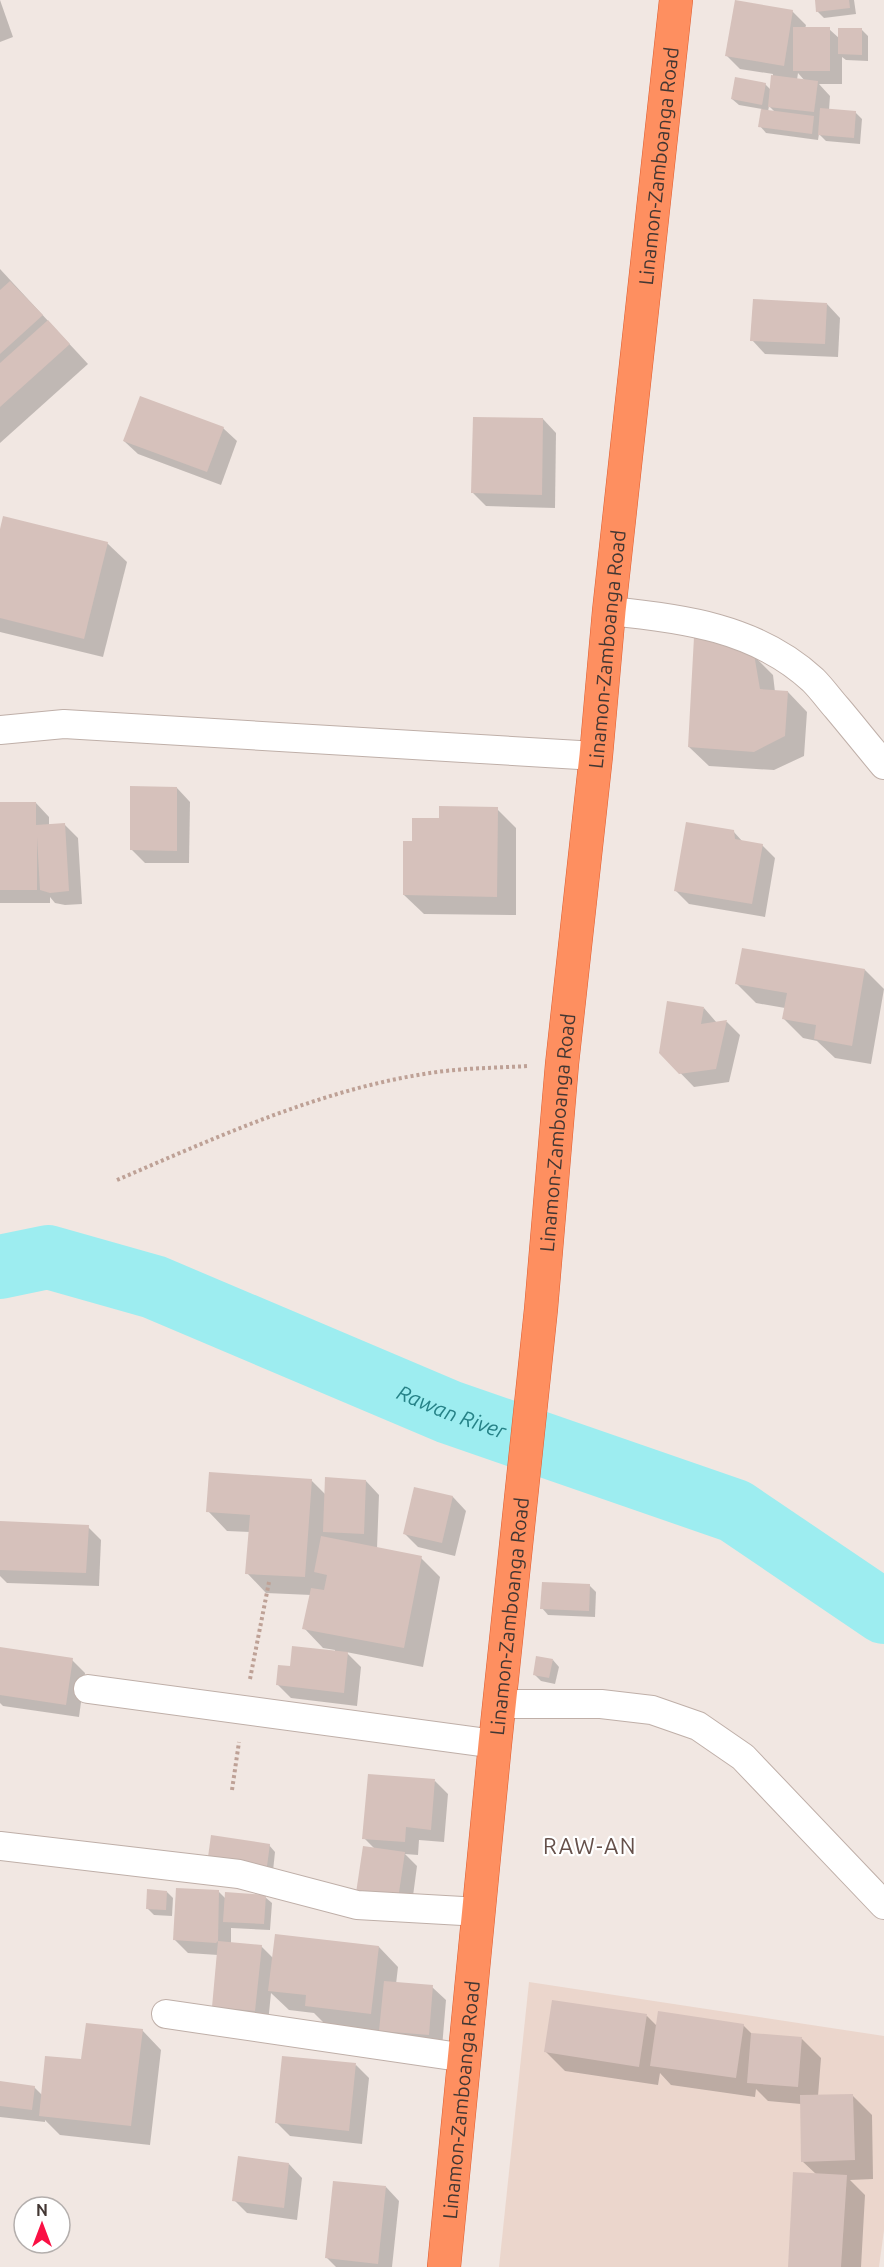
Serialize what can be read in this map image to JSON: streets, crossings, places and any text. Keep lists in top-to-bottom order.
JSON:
{
  "streets": {
    "highway": ["Linamon-Zamboanga Road"]
  },
  "districts": ["RAW-AN"],
  "water": ["Rawan River"],
  "north": "top"
}
